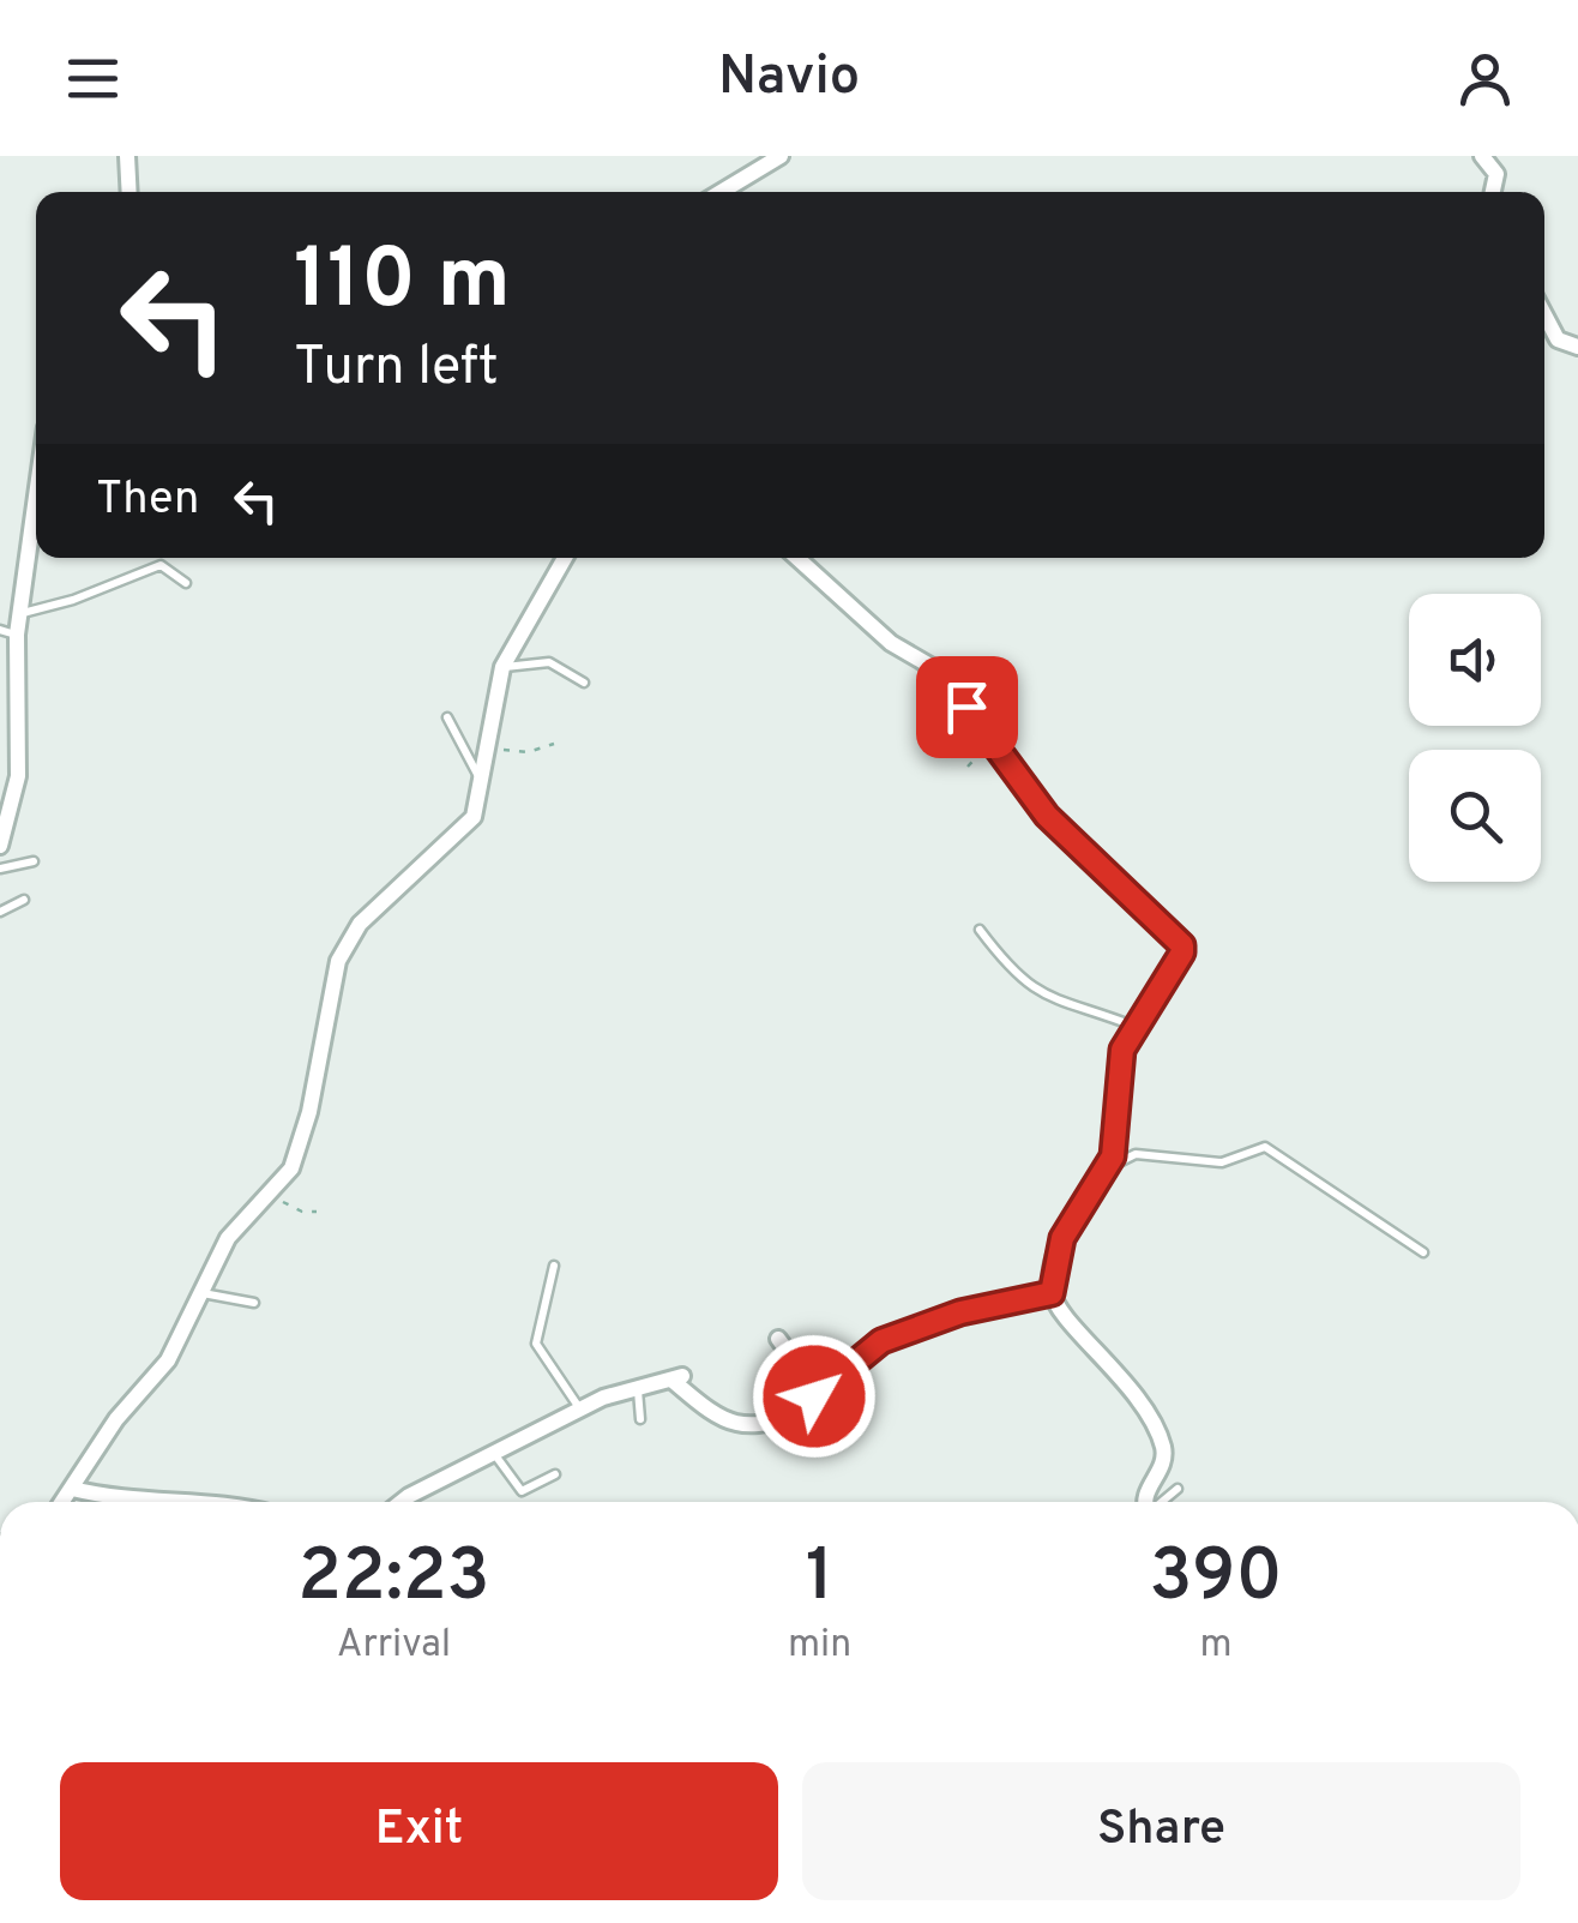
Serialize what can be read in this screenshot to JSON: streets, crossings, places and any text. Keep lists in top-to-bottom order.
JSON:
{
  "page": {
    "header": "Navio",
    "turn": ["110 m", "Turn left"],
    "then": "Then",
    "eta": [
      "22:23",
      "Arrival",
      "1",
      "min",
      "390",
      "m"
    ],
    "buttons": ["Exit", "Share"]
  }
}
